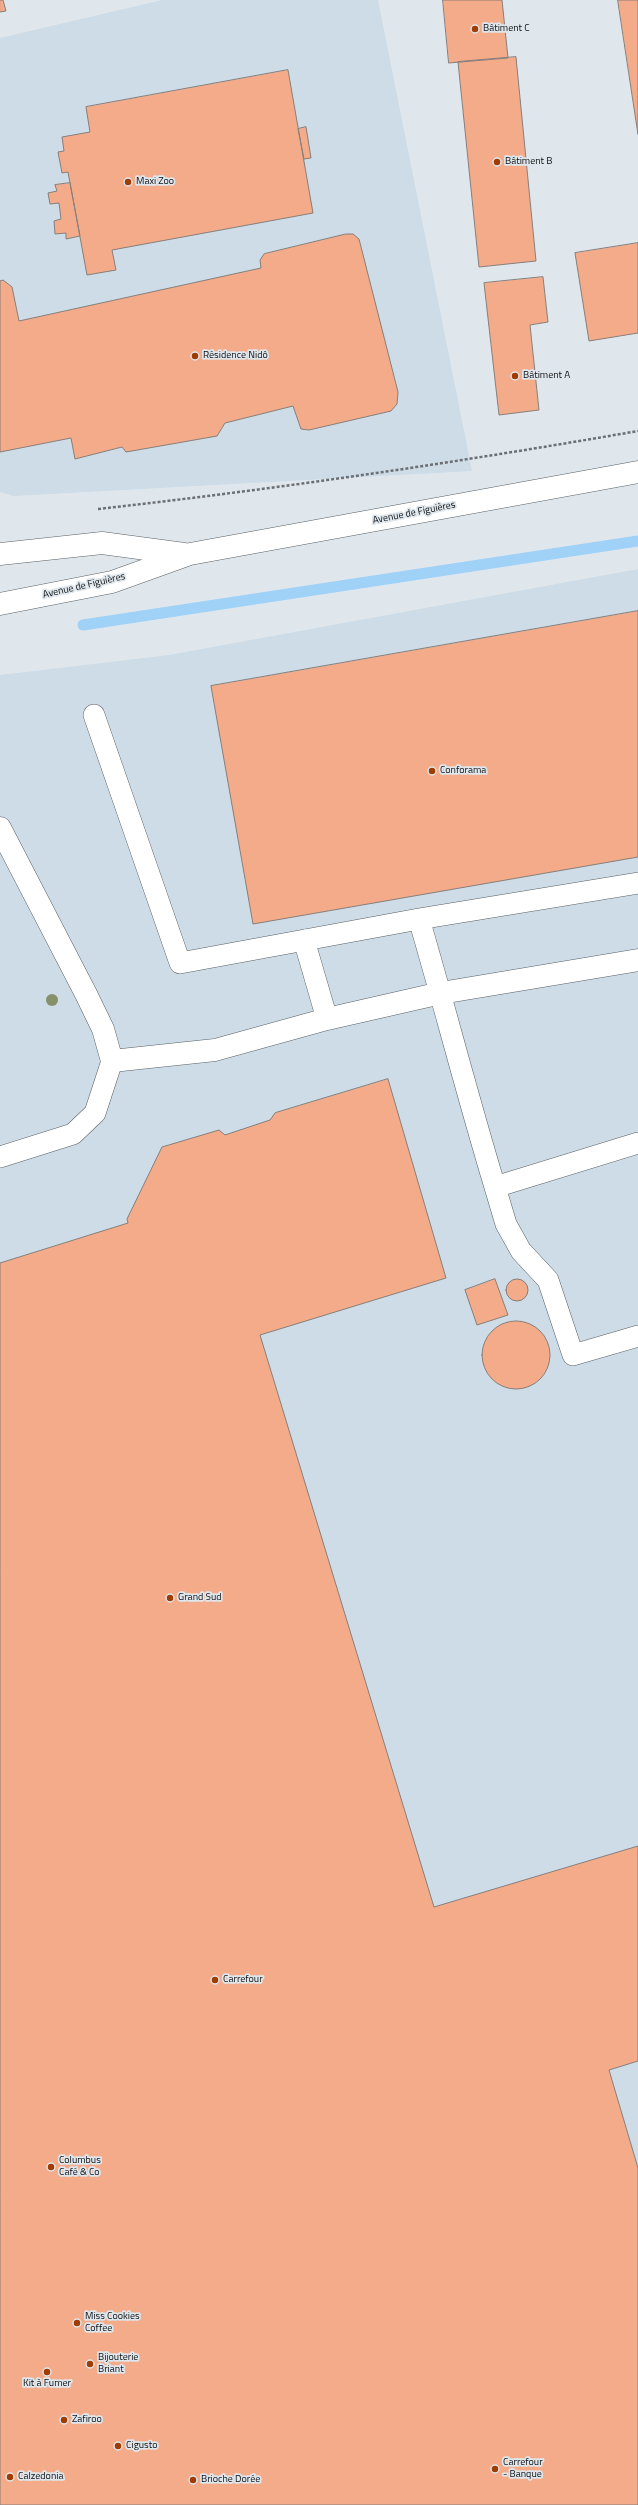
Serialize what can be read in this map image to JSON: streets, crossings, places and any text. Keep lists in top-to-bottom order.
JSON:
{
  "streets": {
    "main road": ["Avenue de Figuières"]
  },
  "places": [
    "Bâtiment C",
    "Bâtiment B",
    "Maxi Zoo",
    "Résidence Nidô",
    "Bâtiment A",
    "Conforama",
    "Grand Sud",
    "Carrefour",
    "Columbus Café & Co",
    "Miss Cookies Coffee",
    "Bijouterie Briant",
    "Kit à Fumer",
    "Zafiroo",
    "Cigusto",
    "Carrefour - Banque",
    "Calzedonia",
    "Brioche Dorée"
  ]
}
